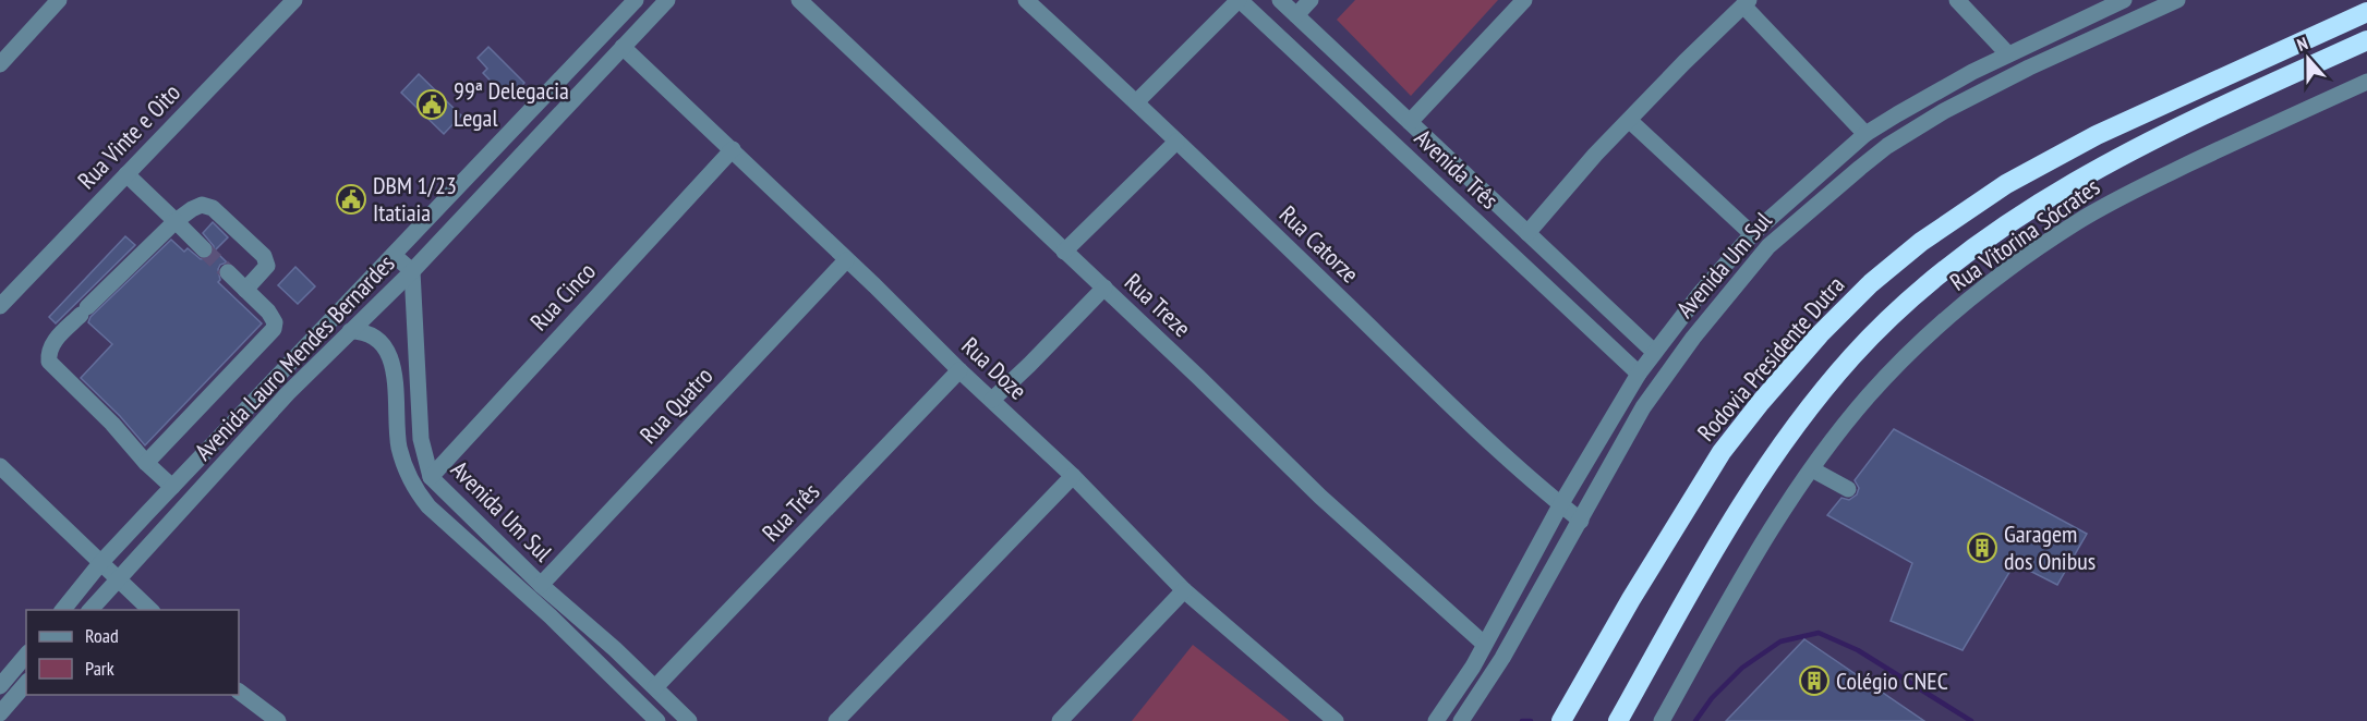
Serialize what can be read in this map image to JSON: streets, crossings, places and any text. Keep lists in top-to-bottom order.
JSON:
{
  "streets": {
    "highway": ["Rodovia Presidente Dutra"],
    "street": [
      "Rua Vinte e Oito",
      "Avenida Três",
      "Rua Vitorina Sócrates",
      "Rua Catorze",
      "Avenida Um Sul",
      "Rua Cinco",
      "Rua Treze",
      "Avenida Lauro Mendes Bernardes",
      "Rua Doze",
      "Rua Quatro",
      "Rua Três"
    ]
  },
  "crossings": [
    ["Avenida Três", "Avenida Um Sul"],
    ["Rua Catorze", "Avenida Um Sul"],
    ["Avenida Um Sul", "Rua Cinco"],
    ["Avenida Um Sul", "Rua Treze"],
    ["Avenida Um Sul", "Avenida Lauro Mendes Bernardes"],
    ["Avenida Um Sul", "Rua Quatro"],
    ["Avenida Um Sul", "Rua Três"],
    ["Rua Cinco", "Rua Doze"],
    ["Avenida Lauro Mendes Bernardes", "Rua Doze"],
    ["Rua Doze", "Rua Quatro"],
    ["Rua Doze", "Rua Três"]
  ],
  "places": {
    "public building": ["99ª Delegacia Legal", "DBM 1/23 Itatiaia"],
    "building": ["Garagem dos Onibus", "Colégio CNEC"]
  },
  "legend": ["Road", "Park"],
  "north": "top"
}
